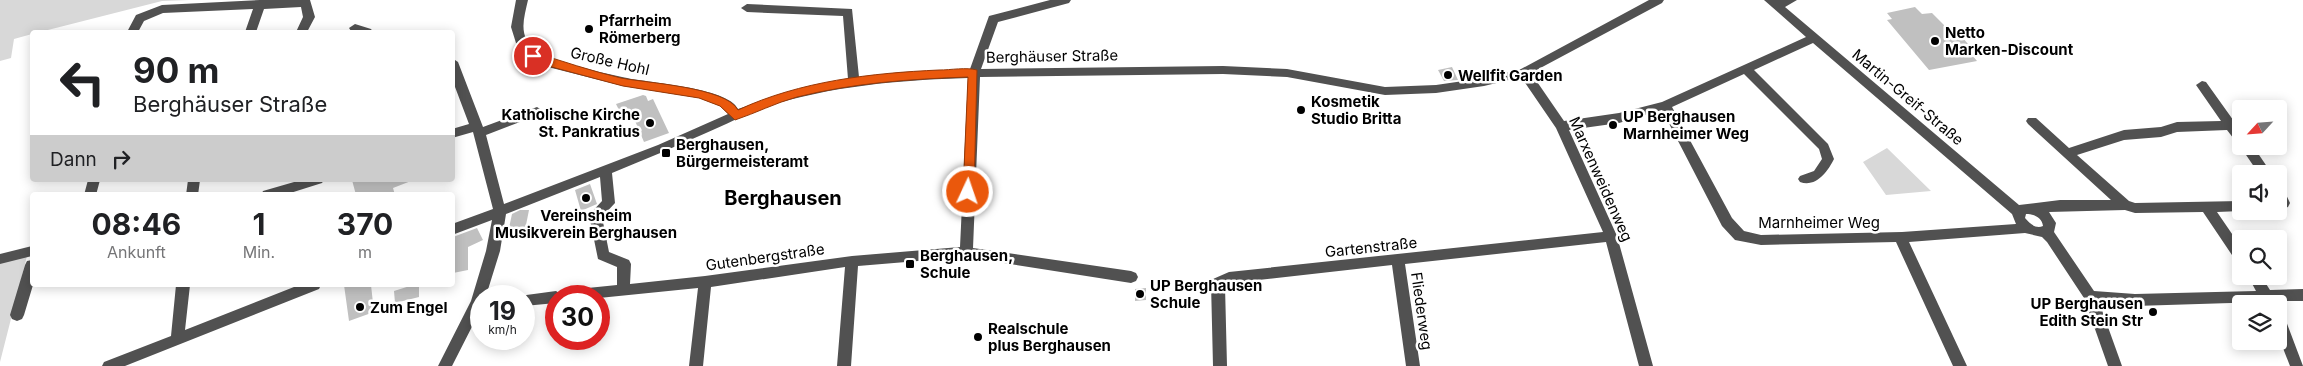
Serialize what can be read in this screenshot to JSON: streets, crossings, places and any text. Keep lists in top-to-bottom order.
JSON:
{
  "streets": {
    "street": [
      "Berghäuser Straße",
      "Große Hohl",
      "Martin-Greif-Straße",
      "Marxenweidenweg",
      "Marnheimer Weg",
      "Gartenstraße",
      "Gutenbergstraße",
      "Fliederweg"
    ]
  },
  "crossings": [
    ["Berghäuser Straße", "Große Hohl"],
    ["Berghäuser Straße", "Marxenweidenweg"],
    ["Martin-Greif-Straße", "Marnheimer Weg"],
    ["Marxenweidenweg", "Gartenstraße"],
    ["Gartenstraße", "Fliederweg"]
  ],
  "districts": ["Berghausen"],
  "places": {
    "other": [
      "Pfarrheim Römerberg",
      "Netto Marken-Discount",
      "Wellfit Garden",
      "Kosmetik Studio Britta",
      "Katholische Kirche St. Pankratius",
      "UP Berghausen Marnheimer Weg",
      "Vereinsheim Musikverein Berghausen",
      "UP Berghausen Schule",
      "Zum Engel",
      "UP Berghausen Edith Stein Str",
      "Realschule plus Berghausen"
    ],
    "transit": ["Berghausen, Bürgermeisteramt", "Berghausen, Schule"]
  },
  "north": "bottom left",
  "page": {
    "turn": ["90 m", "Berghäuser Straße"],
    "then": "Dann",
    "eta": [
      "08:46",
      "Ankunft",
      "1",
      "Min.",
      "370",
      "m"
    ],
    "speed": "19 km/h",
    "limit": "30"
  }
}
